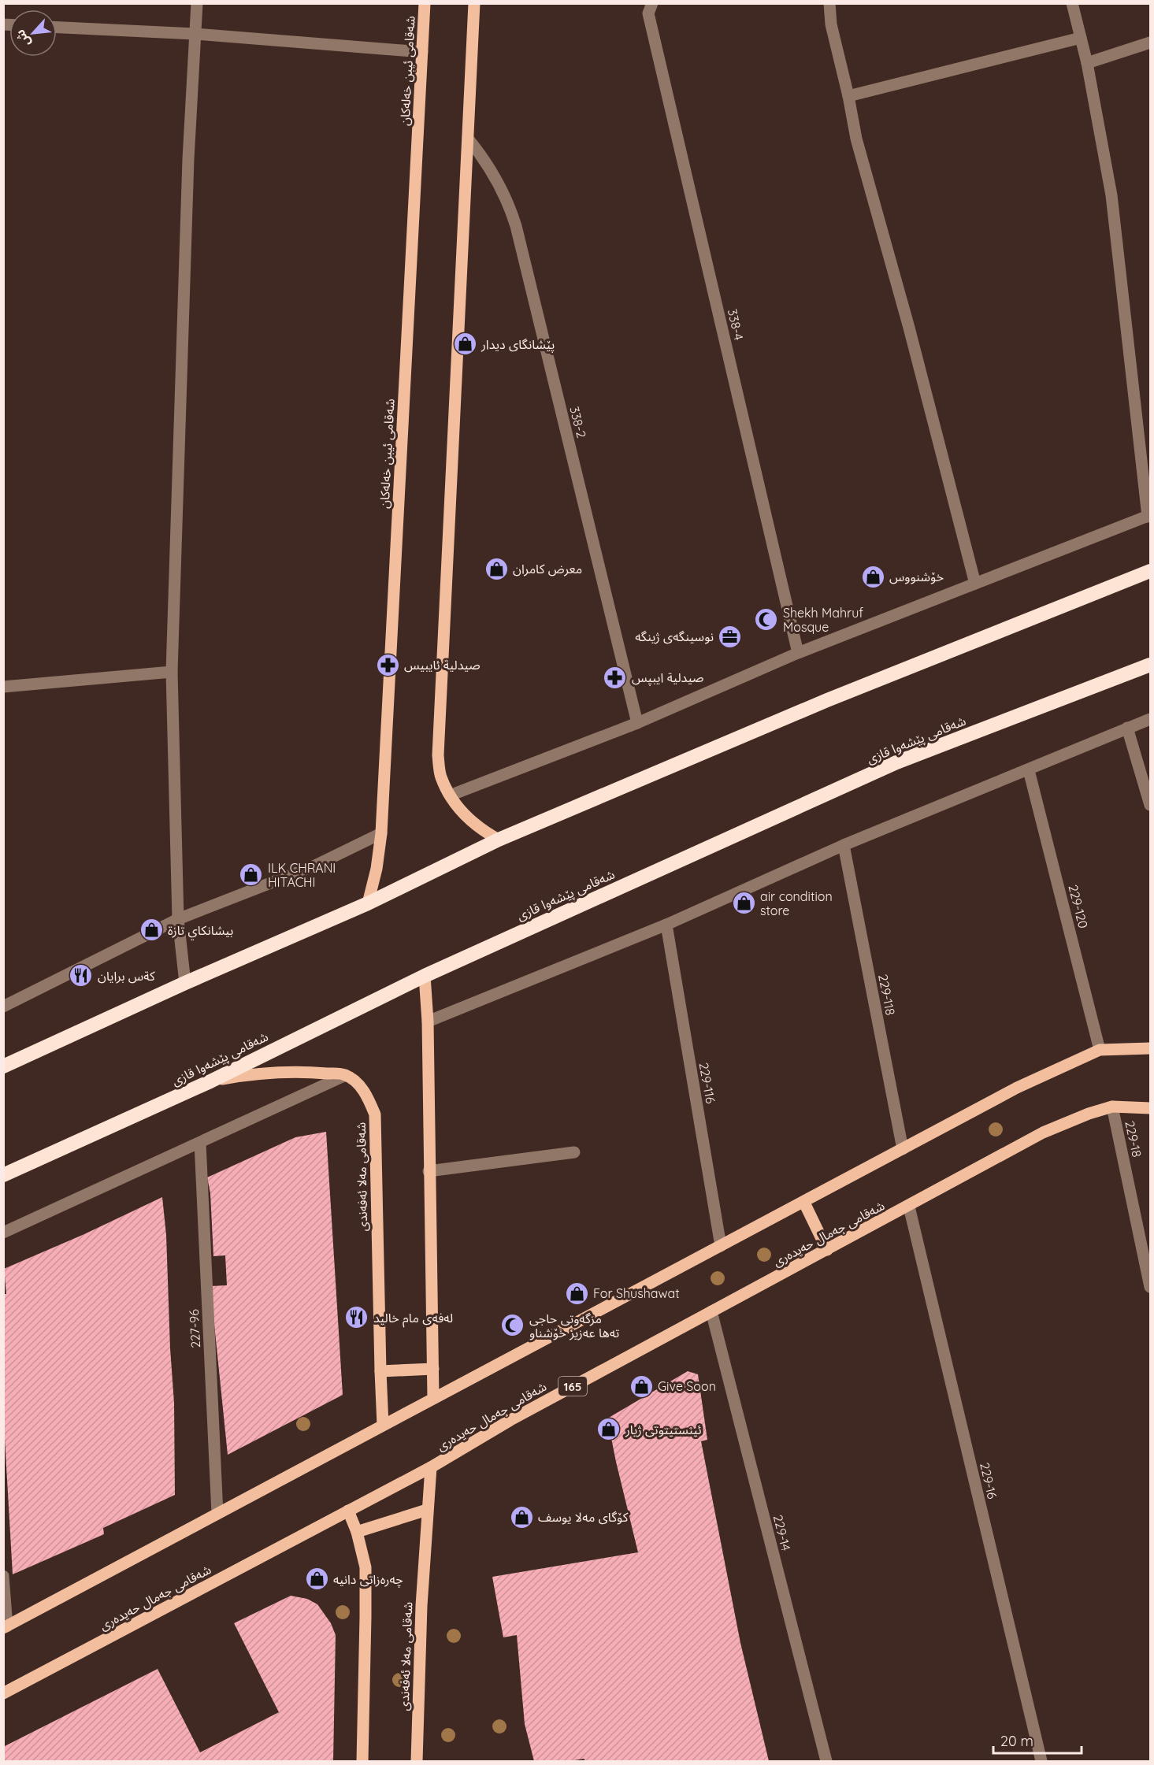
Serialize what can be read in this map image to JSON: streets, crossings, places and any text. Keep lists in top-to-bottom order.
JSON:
{
  "streets": {
    "highway": ["شەقامی پێشەوا قازی"],
    "main road": [
      "شەقامی ئیبن خەلەکان",
      "شەقامی مەلا ئەفەندی",
      "شەقامی جەمال حەیدەری",
      "165"
    ],
    "street": [
      "338-4",
      "338-2",
      "229-120",
      "229-118",
      "229-116",
      "229-18",
      "227-96",
      "229-16",
      "229-14"
    ]
  },
  "crossings": [
    ["229-18", "شەقامی جەمال حەیدەری"],
    ["شەقامی مەلا ئەفەندی", "شەقامی جەمال حەیدەری"],
    ["شەقامی جەمال حەیدەری", "229-16"],
    ["شەقامی جەمال حەیدەری", "229-14"]
  ],
  "places": {
    "shop": [
      "پێشانگای دیدار",
      "معرض کامران",
      "خۆشنووس",
      "ILK CHRANI HITACHI",
      "air condition store",
      "بيشانكاي تازة",
      "For Shushawat",
      "Give Soon",
      "ئینستیتوتی ژیار",
      "کۆگای مەلا یوسف",
      "چەرەزاتی دانیە"
    ],
    "mosque": ["Shekh Mahruf Mosque", "مزگەوتی حاجی تەها عەزیز خۆشناو"],
    "office": ["نوسینگەی ژینگە"],
    "pharmacy": ["صيدلية ئايبيس", "صيدلية ایبپس"],
    "restaurant": ["كةس برايان", "لەفەی مام خالید"]
  },
  "scale_bar": "20 m",
  "north": "bottom left"
}
